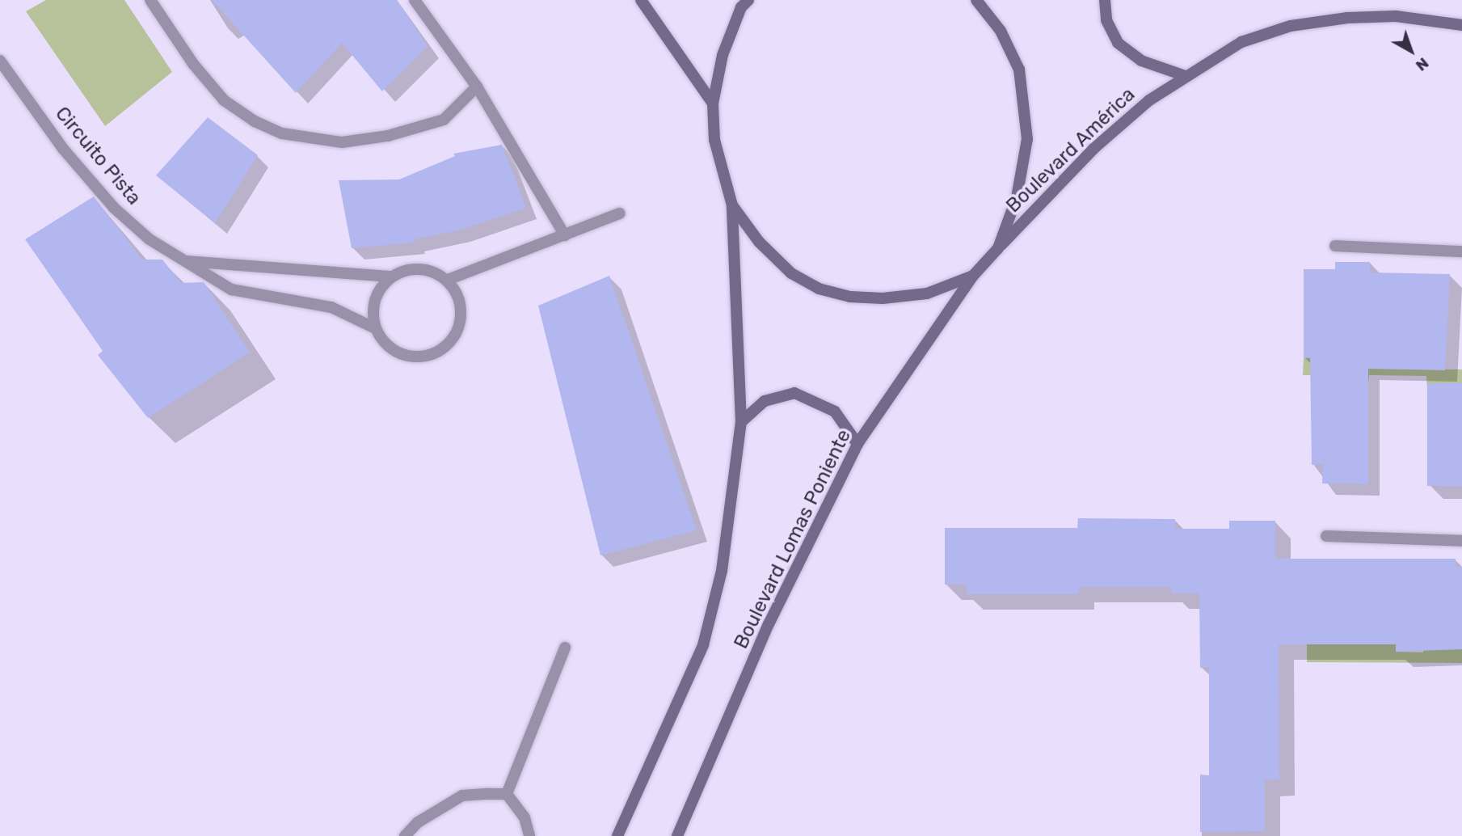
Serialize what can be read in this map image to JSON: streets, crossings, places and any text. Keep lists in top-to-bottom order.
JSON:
{
  "streets": {
    "main road": ["Boulevard América", "Boulevard Lomas Poniente"],
    "street": ["Circuito Pista"]
  },
  "crossings": [
    ["Boulevard América", "Boulevard Lomas Poniente"]
  ],
  "north": "bottom right"
}
